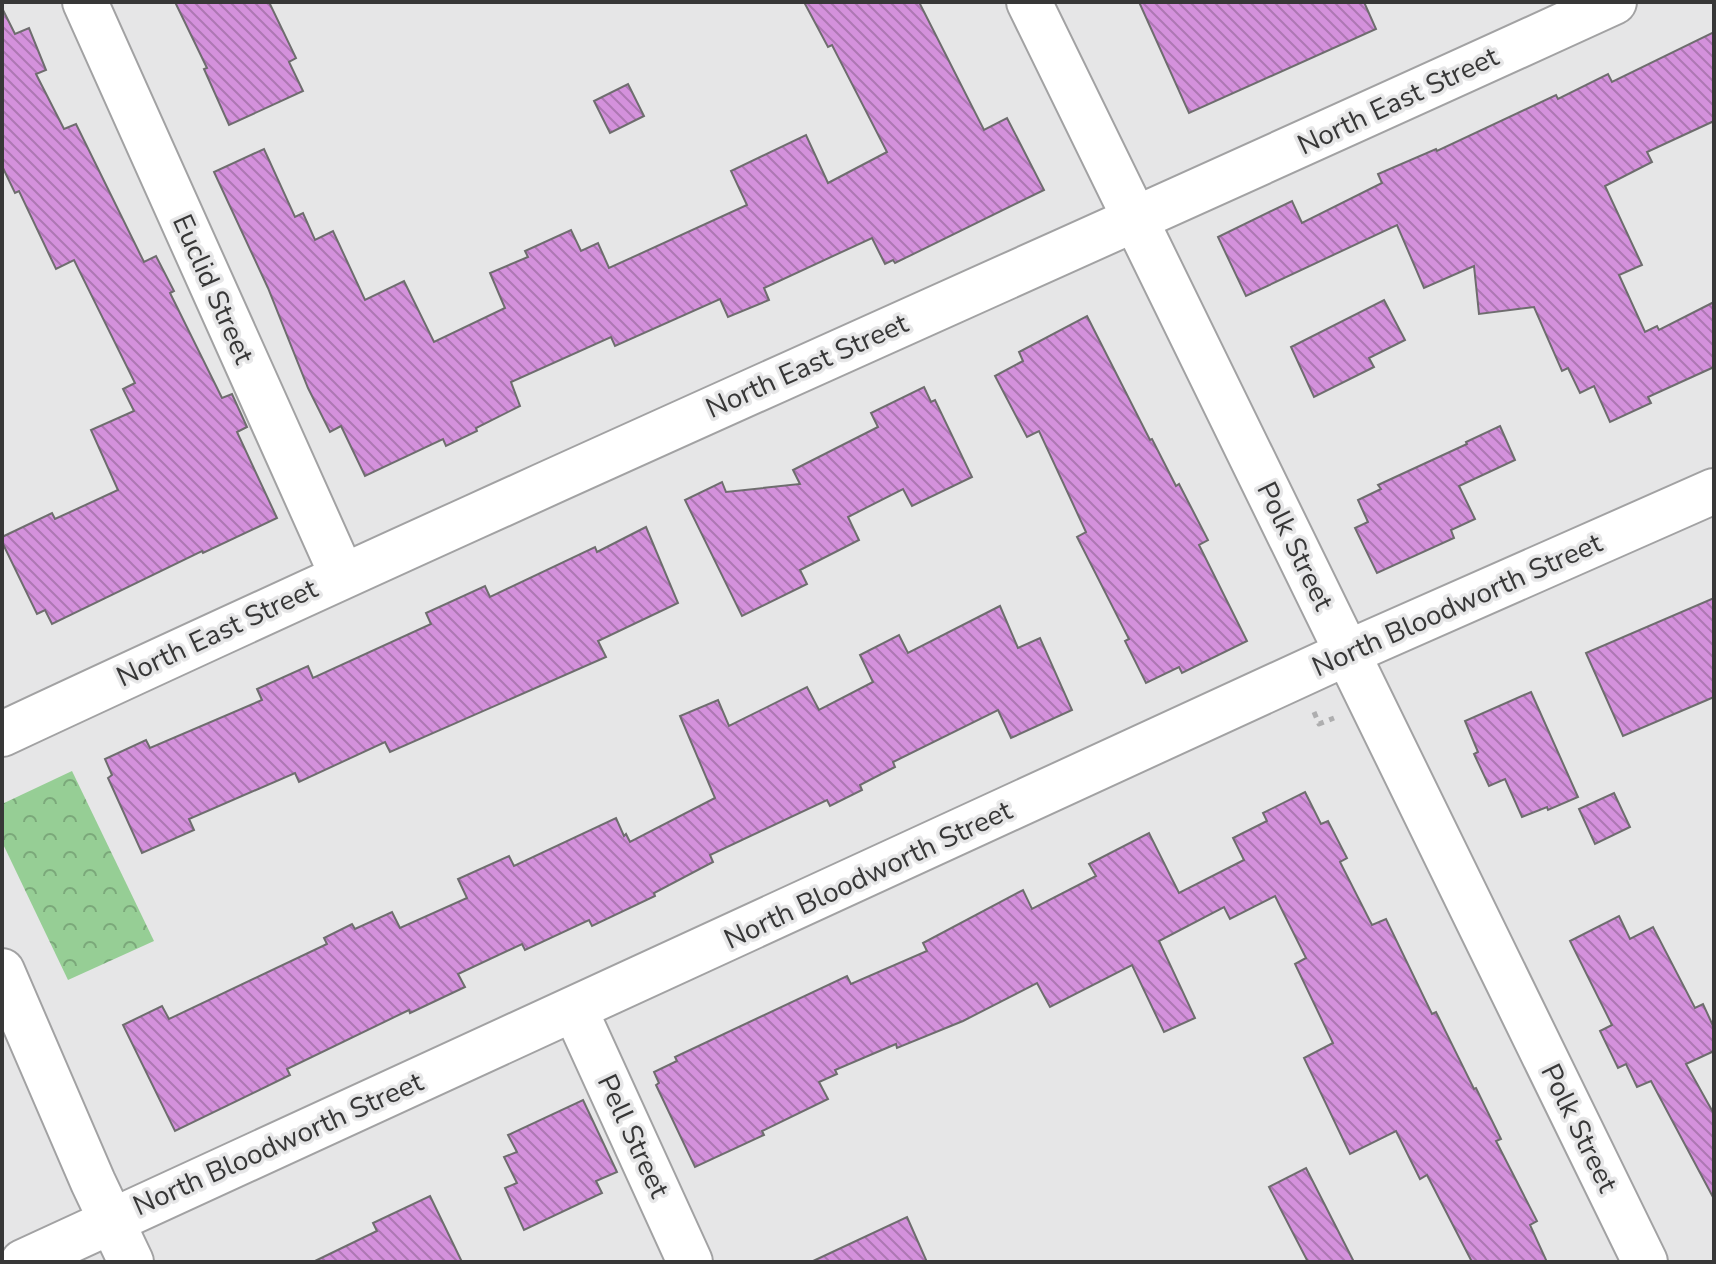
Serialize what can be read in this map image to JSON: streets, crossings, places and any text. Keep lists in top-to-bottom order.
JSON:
{
  "streets": {
    "street": [
      "North East Street",
      "Euclid Street",
      "Polk Street",
      "North Bloodworth Street",
      "Pell Street"
    ]
  },
  "crossings": [
    ["North East Street", "Euclid Street"],
    ["North East Street", "Polk Street"],
    ["Polk Street", "North Bloodworth Street"],
    ["North Bloodworth Street", "Pell Street"]
  ]
}
